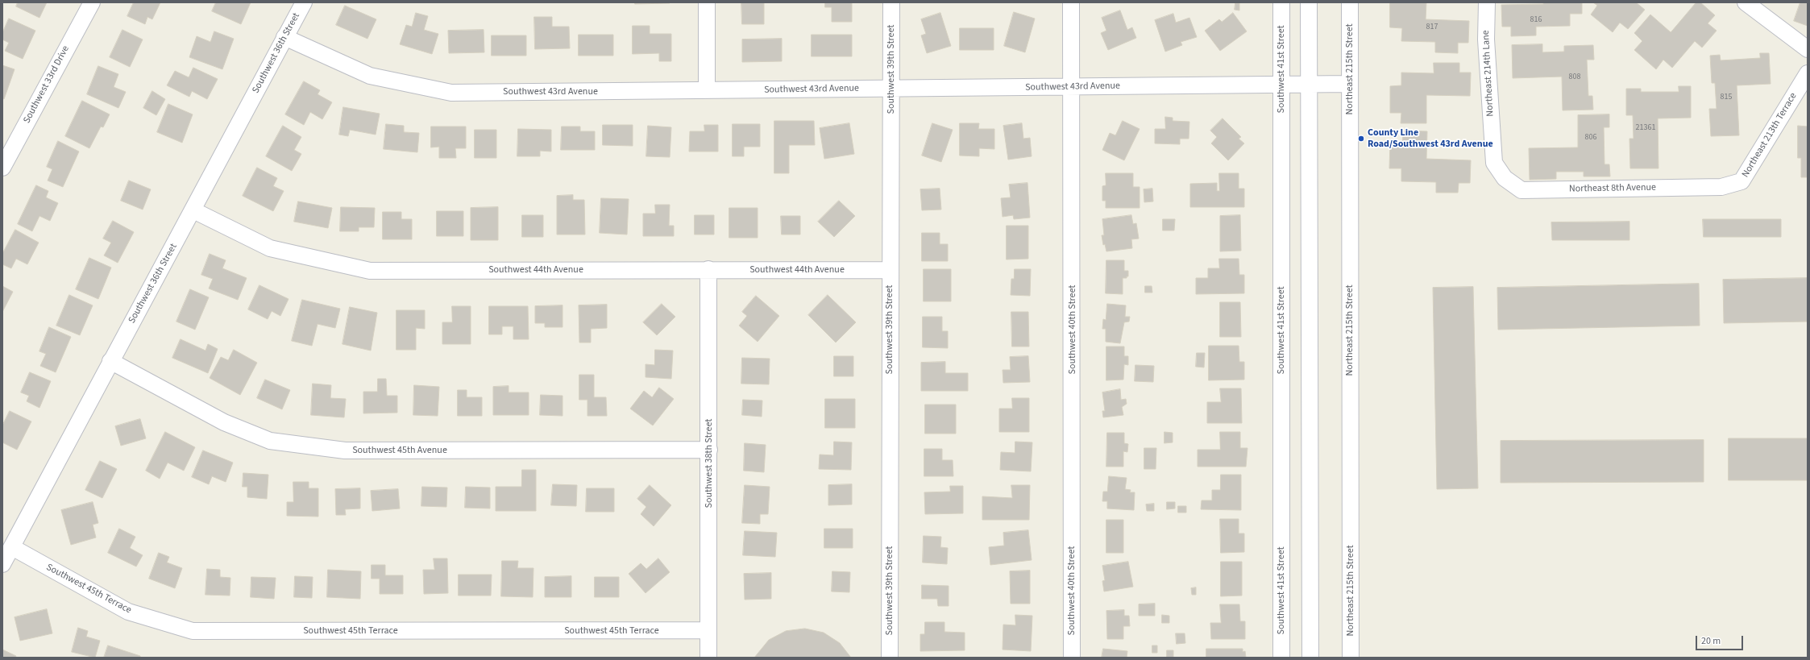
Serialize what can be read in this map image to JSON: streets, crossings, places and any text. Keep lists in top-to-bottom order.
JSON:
{
  "streets": {
    "street": [
      "Southwest 36th Street",
      "Southwest 39th Street",
      "Southwest 41st Street",
      "Northeast 215th Street",
      "Northeast 214th Lane",
      "Southwest 33rd Drive",
      "Southwest 43rd Avenue",
      "Northeast 213th Terrace",
      "Northeast 8th Avenue",
      "Southwest 44th Avenue",
      "Southwest 40th Street",
      "Southwest 45th Avenue",
      "Southwest 38th Street",
      "Southwest 45th Terrace"
    ]
  },
  "crossings": [
    ["Southwest 36th Street", "Southwest 43rd Avenue"],
    ["Southwest 36th Street", "Southwest 44th Avenue"],
    ["Southwest 36th Street", "Southwest 45th Avenue"],
    ["Southwest 36th Street", "Southwest 45th Terrace"],
    ["Southwest 39th Street", "Southwest 43rd Avenue"],
    ["Southwest 39th Street", "Southwest 44th Avenue"],
    ["Southwest 41st Street", "Southwest 43rd Avenue"],
    ["Northeast 215th Street", "Southwest 43rd Avenue"],
    ["Northeast 214th Lane", "Northeast 8th Avenue"],
    ["Southwest 43rd Avenue", "Southwest 40th Street"],
    ["Northeast 213th Terrace", "Northeast 8th Avenue"],
    ["Southwest 44th Avenue", "Southwest 38th Street"],
    ["Southwest 45th Avenue", "Southwest 38th Street"],
    ["Southwest 38th Street", "Southwest 45th Terrace"]
  ],
  "places": ["County Line Road/Southwest 43rd Avenue"],
  "house_numbers": [
    "816",
    "817",
    "808",
    "815",
    "21361",
    "806"
  ],
  "scale_bar": "20 m"
}
